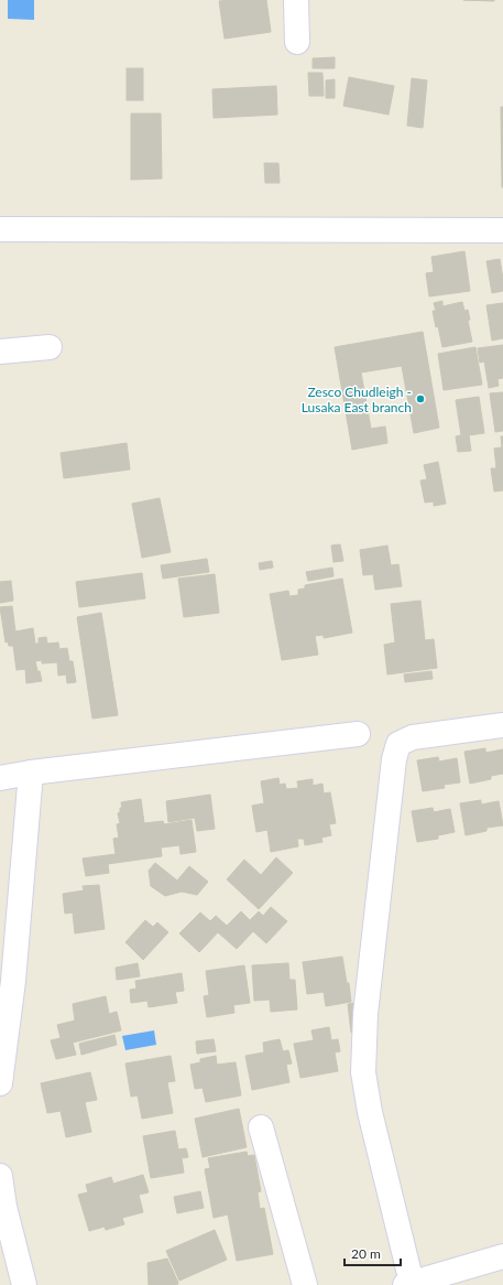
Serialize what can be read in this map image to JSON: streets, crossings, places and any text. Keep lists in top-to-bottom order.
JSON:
{
  "places": ["Zesco Chudleigh - Lusaka East branch"],
  "scale_bar": "20 m"
}
